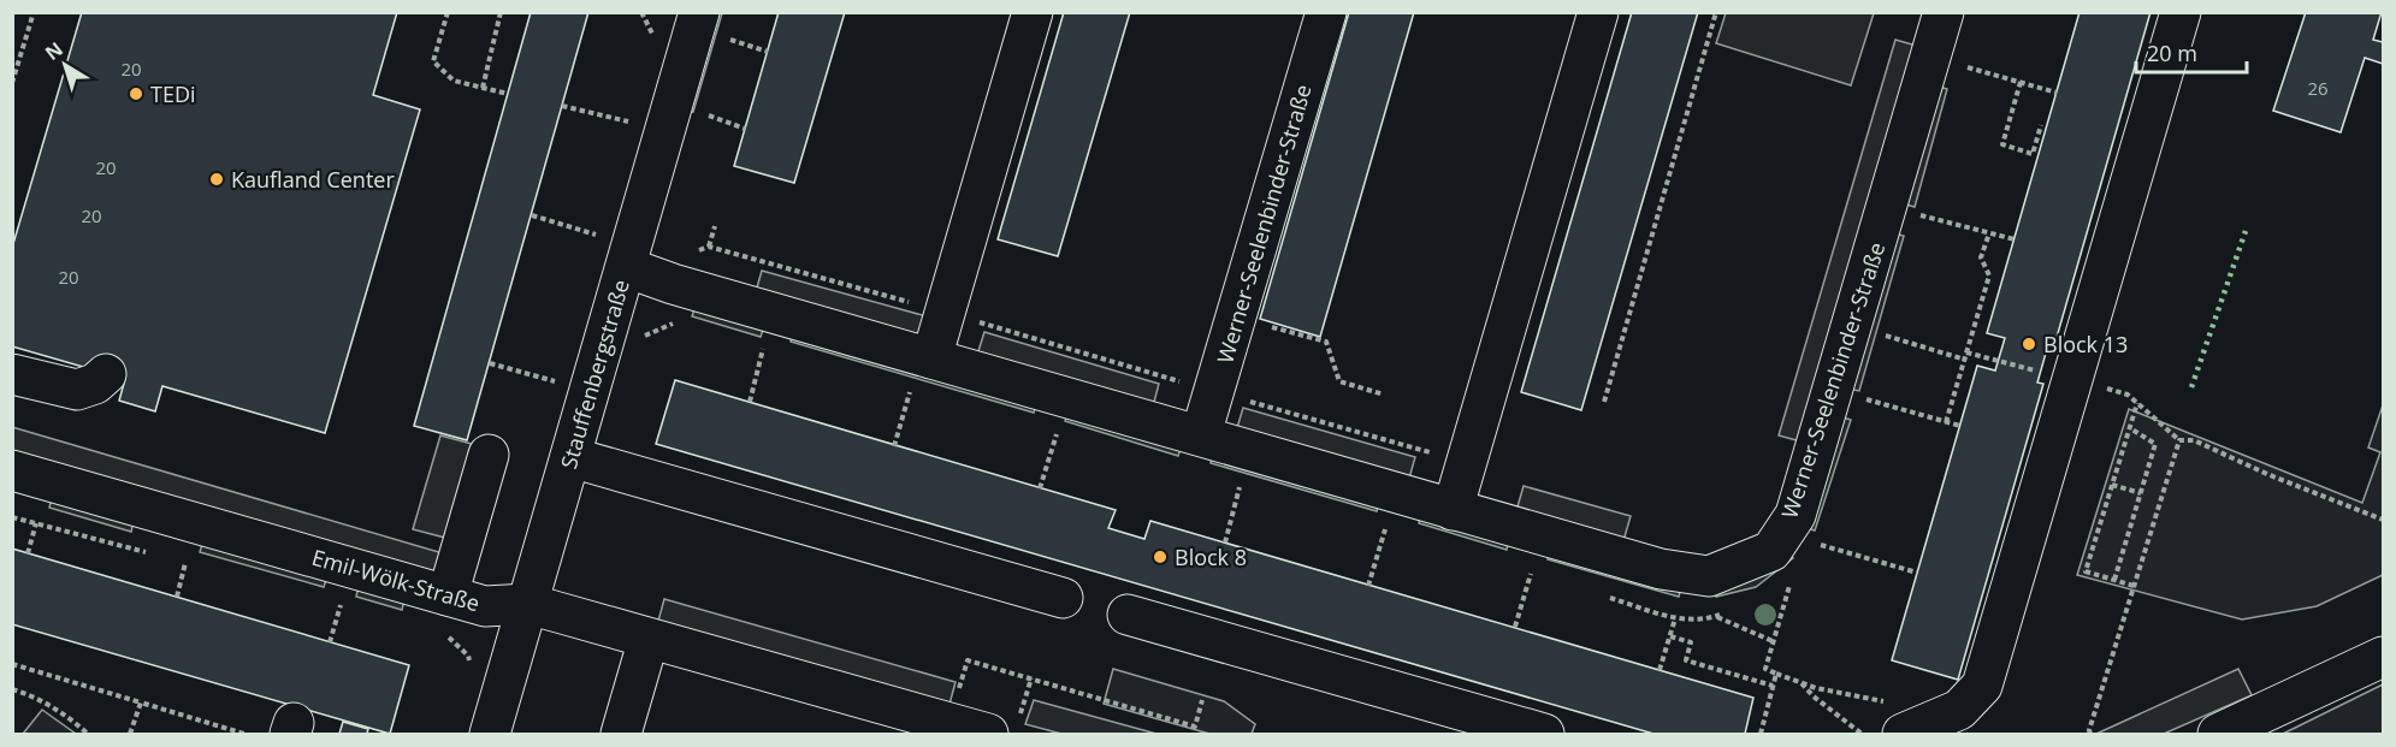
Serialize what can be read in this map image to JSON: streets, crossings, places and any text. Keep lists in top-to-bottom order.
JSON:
{
  "streets": {
    "street": ["Werner-Seelenbinder-Straße", "Stauffenbergstraße", "Emil-Wölk-Straße"]
  },
  "crossings": [
    ["Werner-Seelenbinder-Straße", "Stauffenbergstraße"],
    ["Stauffenbergstraße", "Emil-Wölk-Straße"]
  ],
  "places": [
    "TEDi",
    "Kaufland Center",
    "Block 13",
    "Block 8"
  ],
  "house_numbers": [
    "20",
    "26",
    "20",
    "20",
    "20"
  ],
  "scale_bar": "20 m",
  "north": "top left"
}
